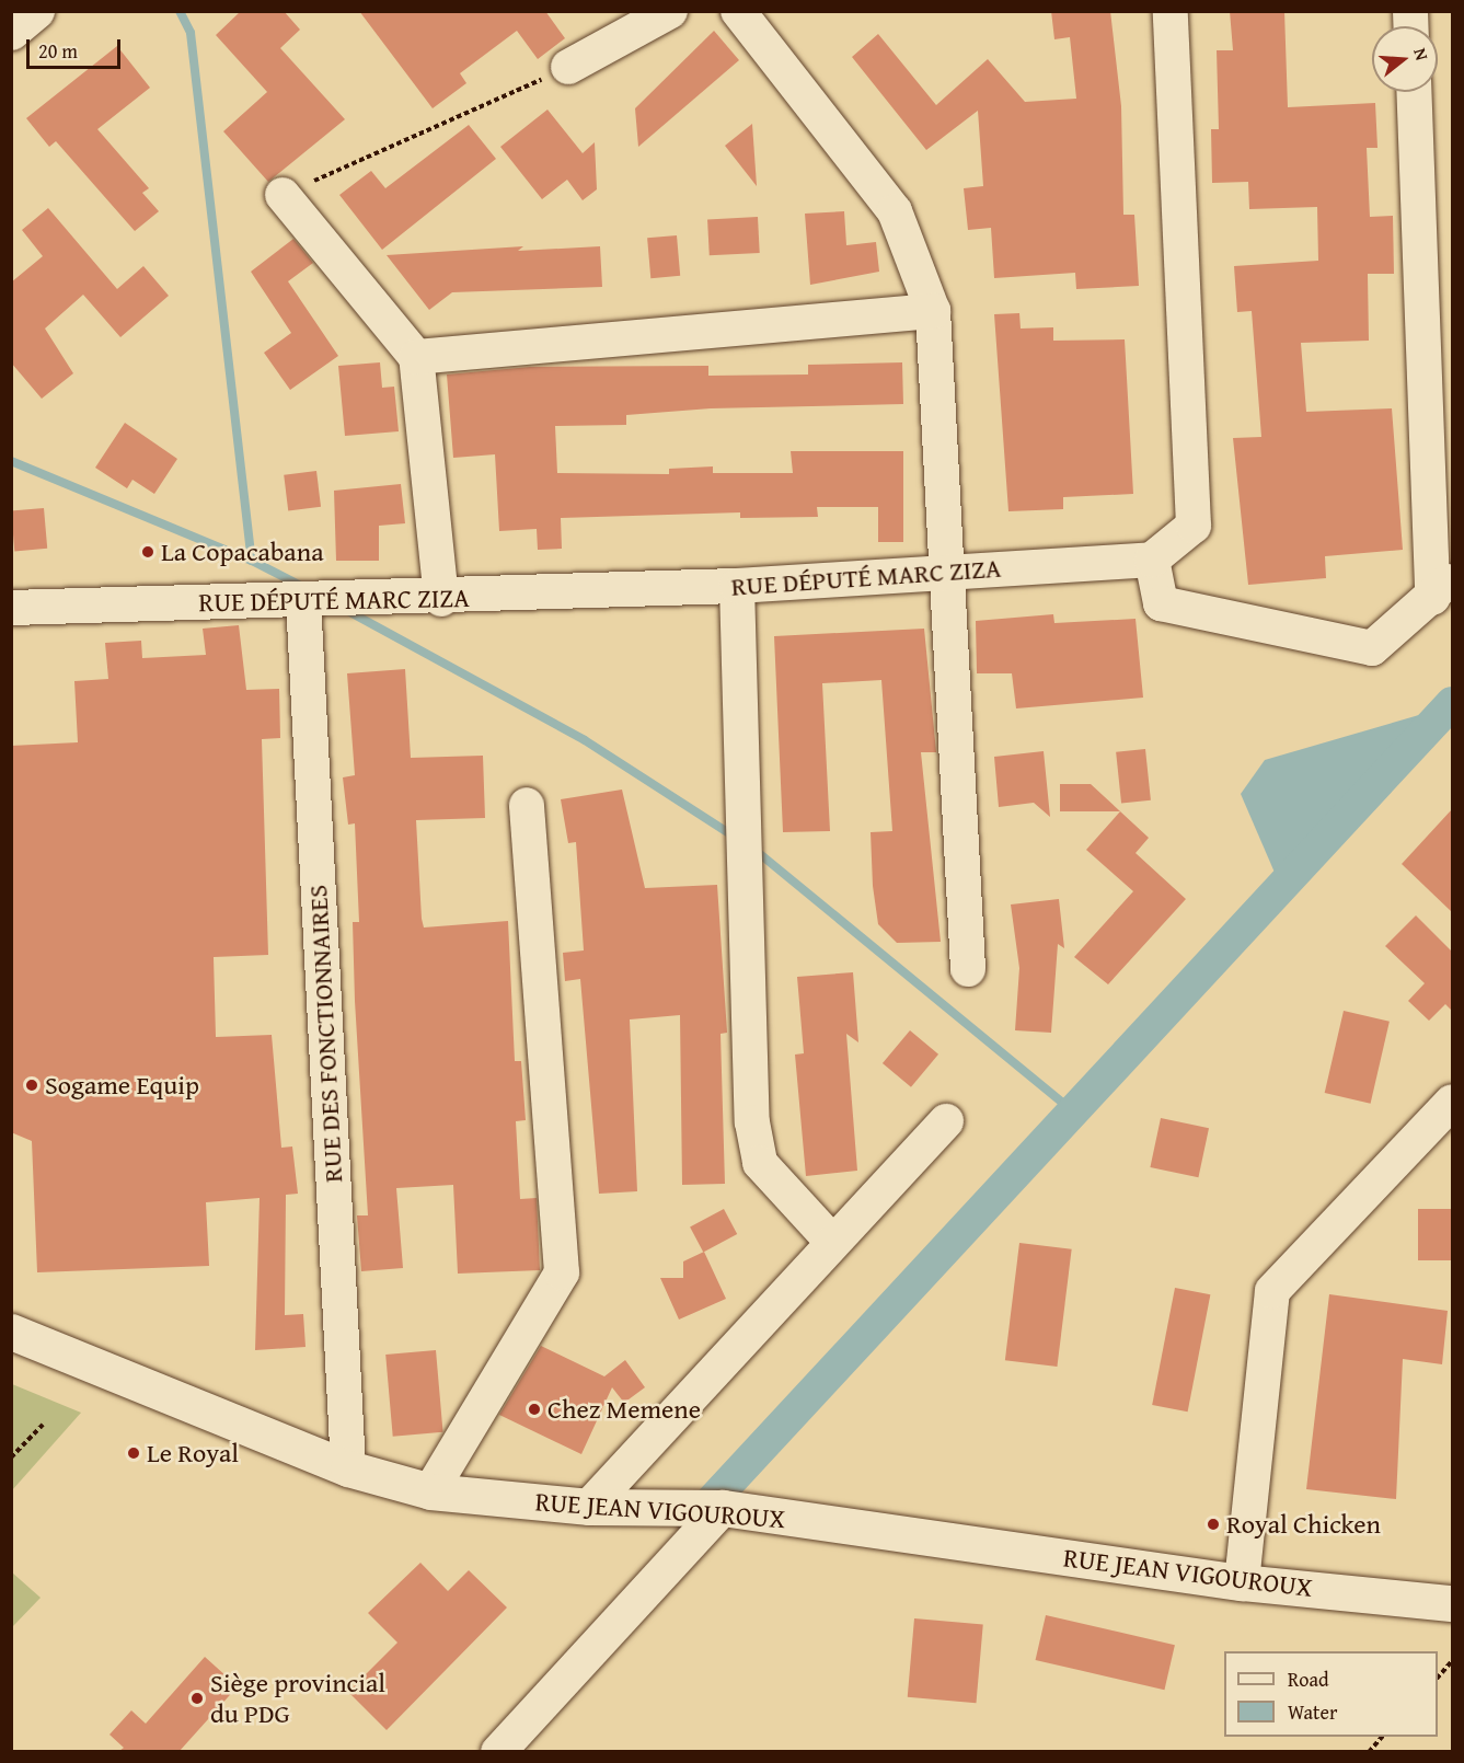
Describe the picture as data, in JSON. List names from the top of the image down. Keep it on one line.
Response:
{"streets":{"street":["RUE DÉPUTÉ MARC ZIZA","RUE DES FONCTIONNAIRES","RUE JEAN VIGOUROUX"]},"crossings":[["RUE DÉPUTÉ MARC ZIZA","RUE DES FONCTIONNAIRES"],["RUE DES FONCTIONNAIRES","RUE JEAN VIGOUROUX"]],"places":["La Copacabana","Sogame Equip","Chez Memene","Le Royal","Royal Chicken","Siège provincial du PDG"],"legend":["Road","Water"],"scale_bar":"20 m","north":"right"}
